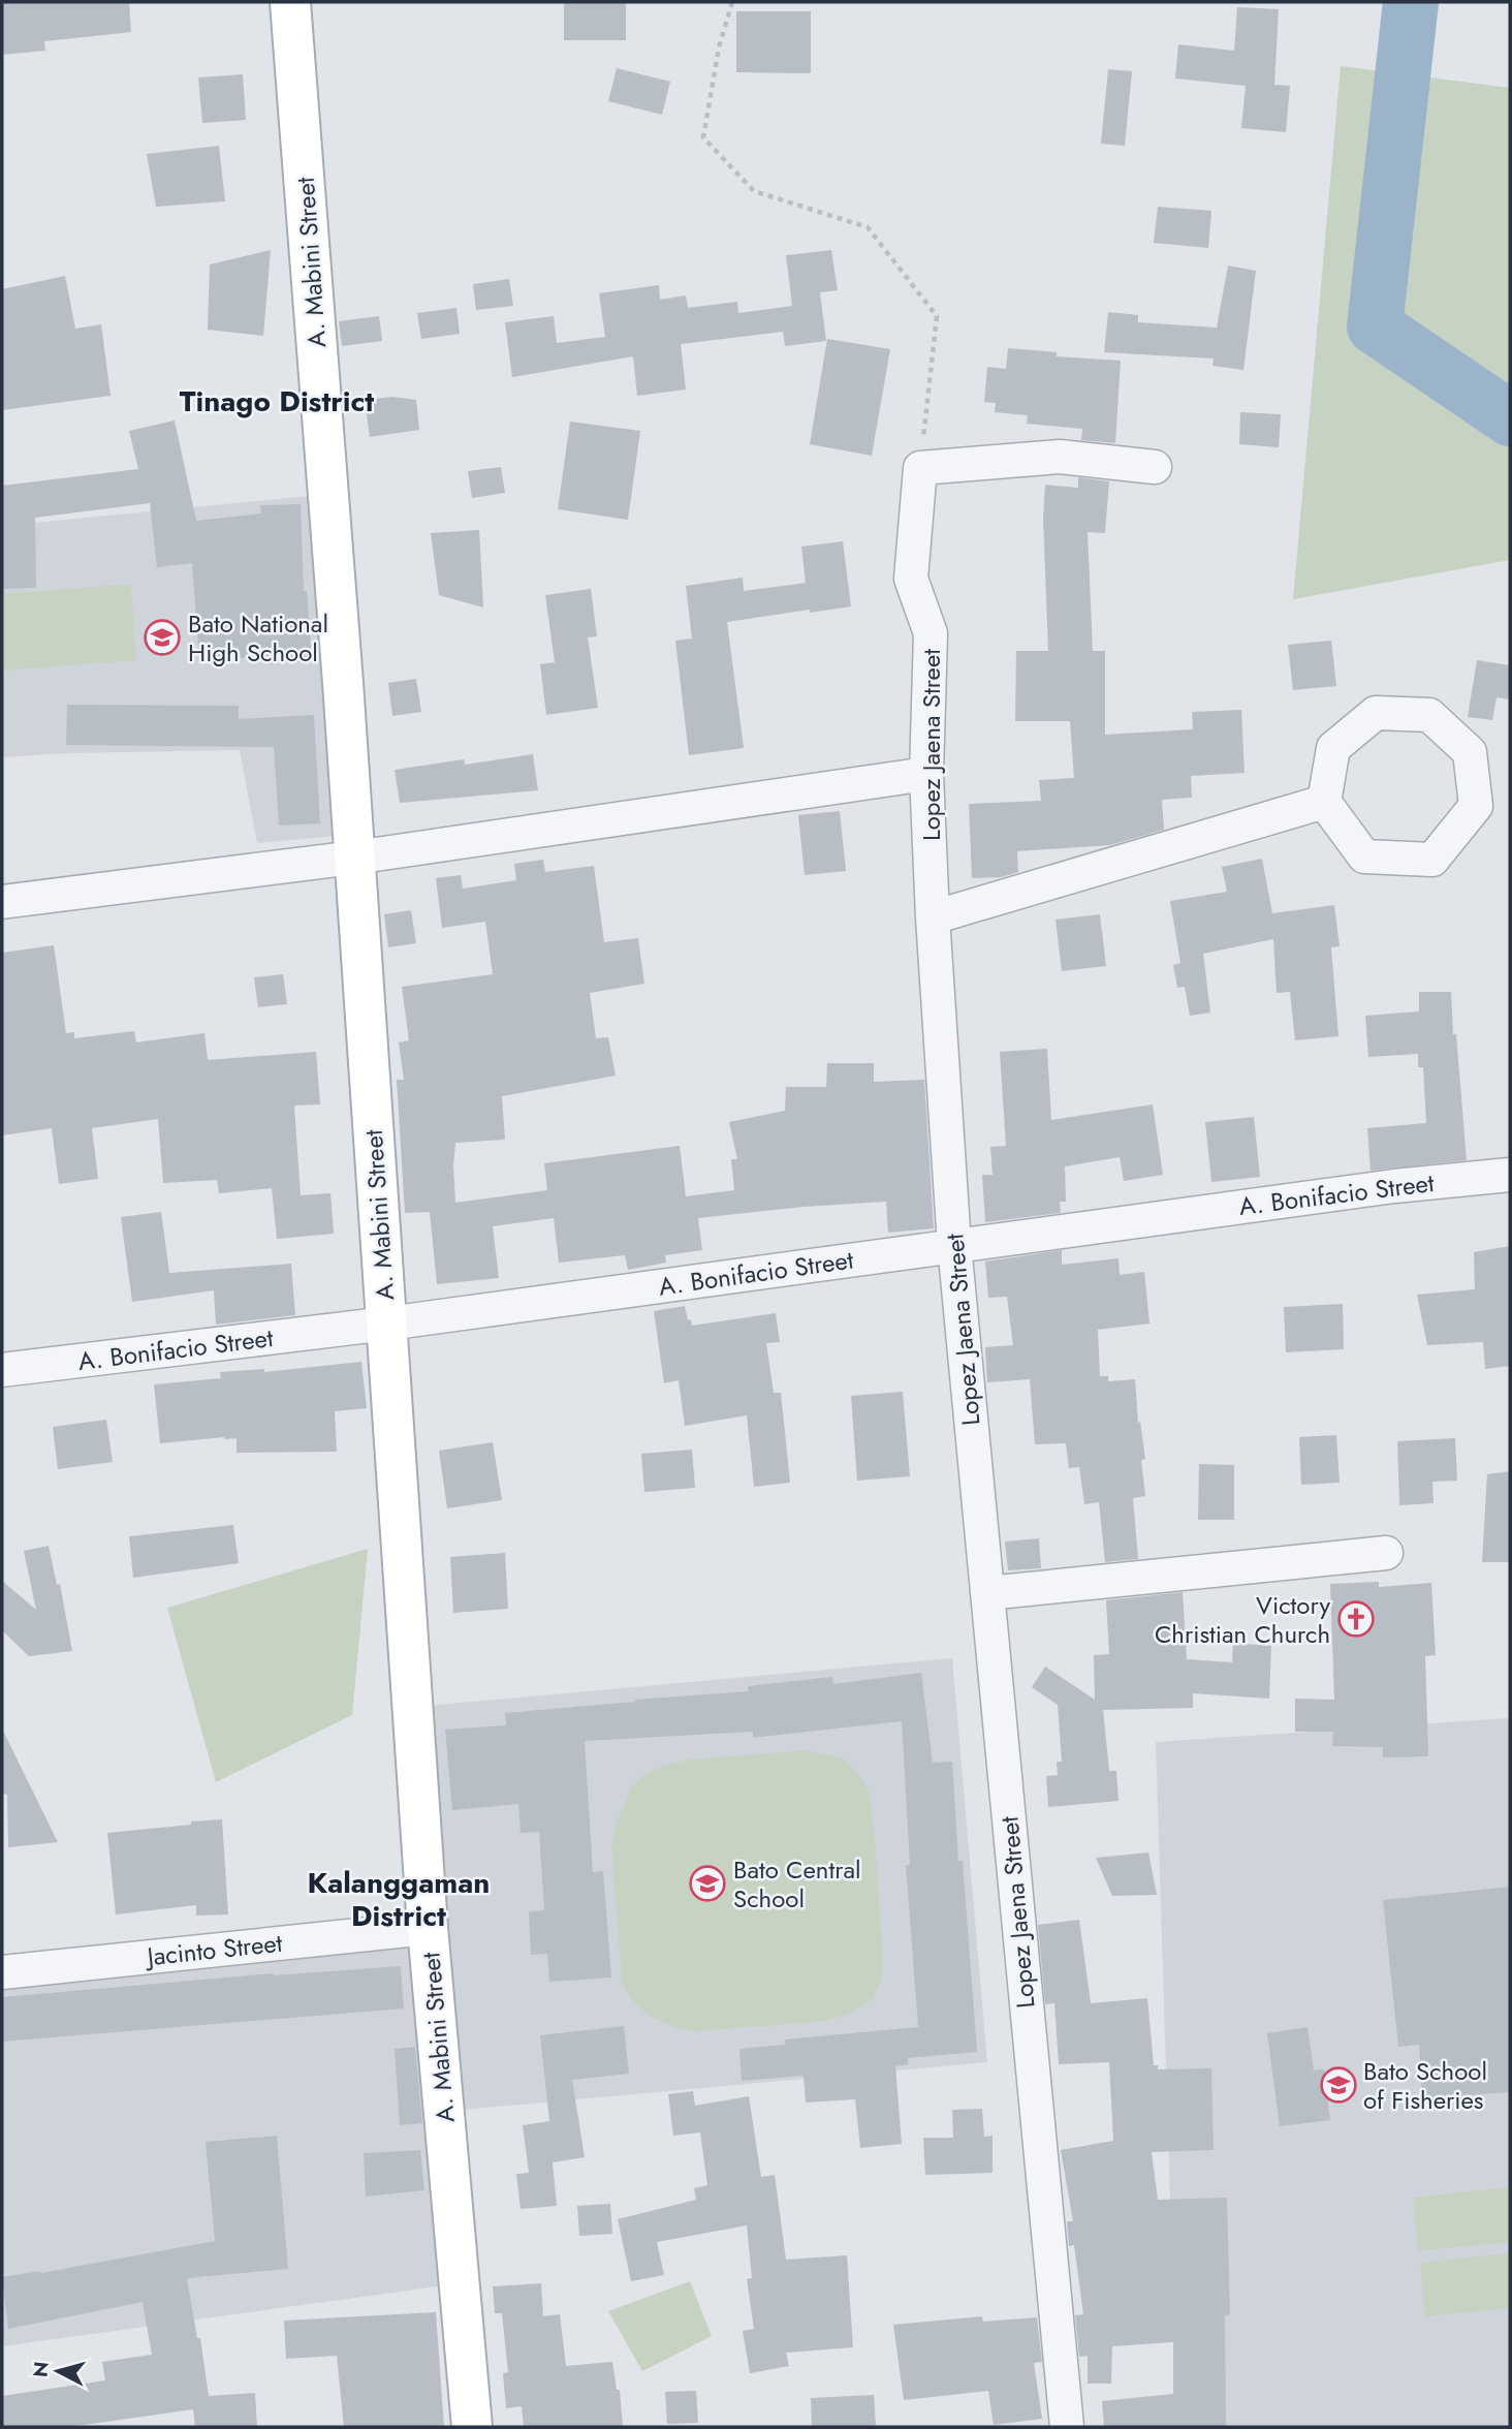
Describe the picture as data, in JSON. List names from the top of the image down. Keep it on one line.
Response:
{"streets":{"street":["A. Mabini Street","Lopez Jaena Street","A. Bonifacio Street","Jacinto Street"]},"crossings":[["A. Mabini Street","A. Bonifacio Street"],["A. Mabini Street","Jacinto Street"],["Lopez Jaena Street","A. Bonifacio Street"]],"districts":["Tinago District","Kalanggaman District"],"places":{"school or university":["Bato National High School","Bato Central School","Bato School of Fisheries"],"church":["Victory Christian Church"]},"north":"left"}
